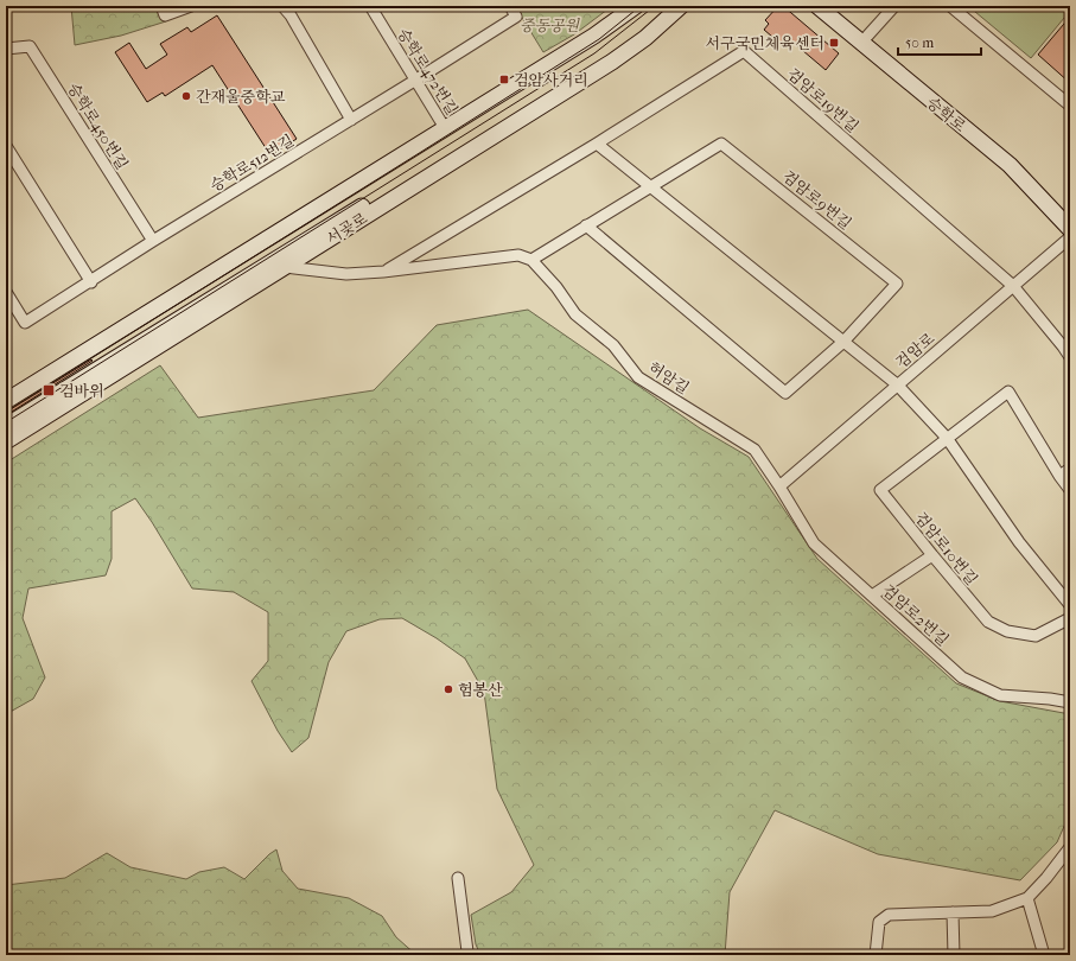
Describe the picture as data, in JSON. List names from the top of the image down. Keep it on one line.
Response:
{"streets":{"main road":["승학로","서곶로"],"street":["승학로472번길","검암로19번길","승학로450번길","승학로512번길","검암로9번길","검암로","허암길","검암로10번길","검암로2번길"]},"crossings":[["승학로472번길","승학로512번길"],["검암로19번길","검암로"],["승학로450번길","승학로512번길"],["검암로","허암길"],["검암로","검암로2번길"],["허암길","검암로2번길"]],"parks":["중동공원"],"places":{"transit":["서구국민체육센터","검암사거리","검바위"],"other":["간재울중학교","험봉산"]},"scale_bar":"50 m"}
